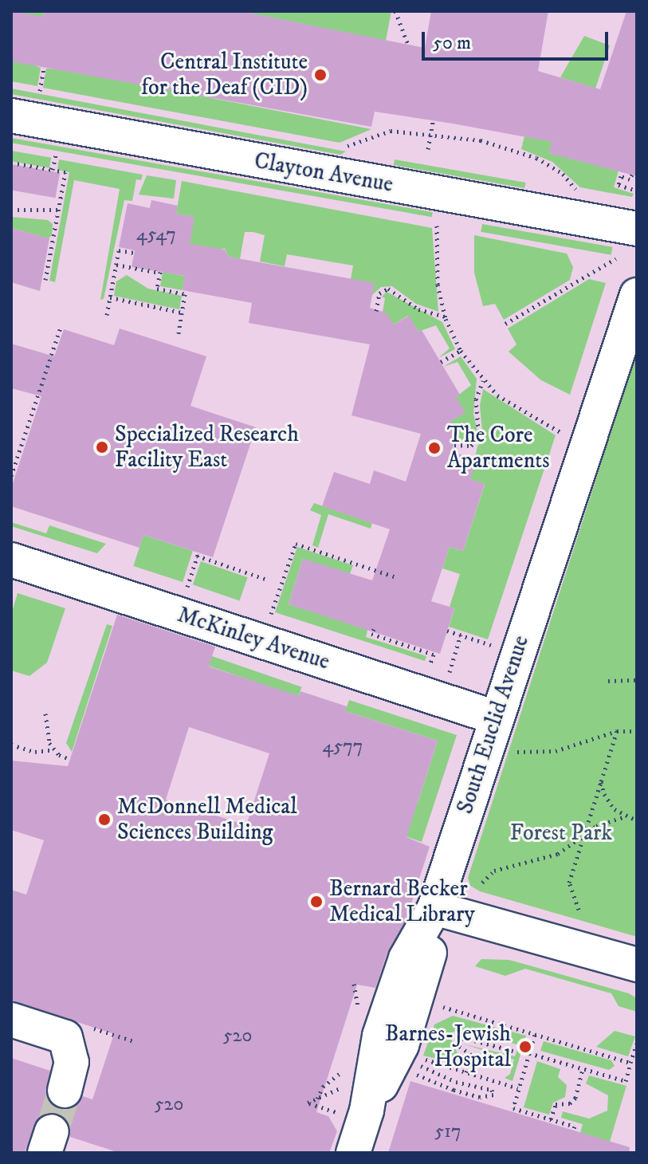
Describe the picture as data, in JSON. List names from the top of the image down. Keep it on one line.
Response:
{"streets":{"street":["Clayton Avenue","McKinley Avenue","South Euclid Avenue"]},"crossings":[["McKinley Avenue","South Euclid Avenue"]],"parks":["Forest Park"],"places":["Central Institute for the Deaf (CID)","Specialized Research Facility East","The Core Apartments","McDonnell Medical Sciences Building","Bernard Becker Medical Library","Barnes-Jewish Hospital"],"house_numbers":["4547","4577","520","520","517"],"scale_bar":"50 m"}
